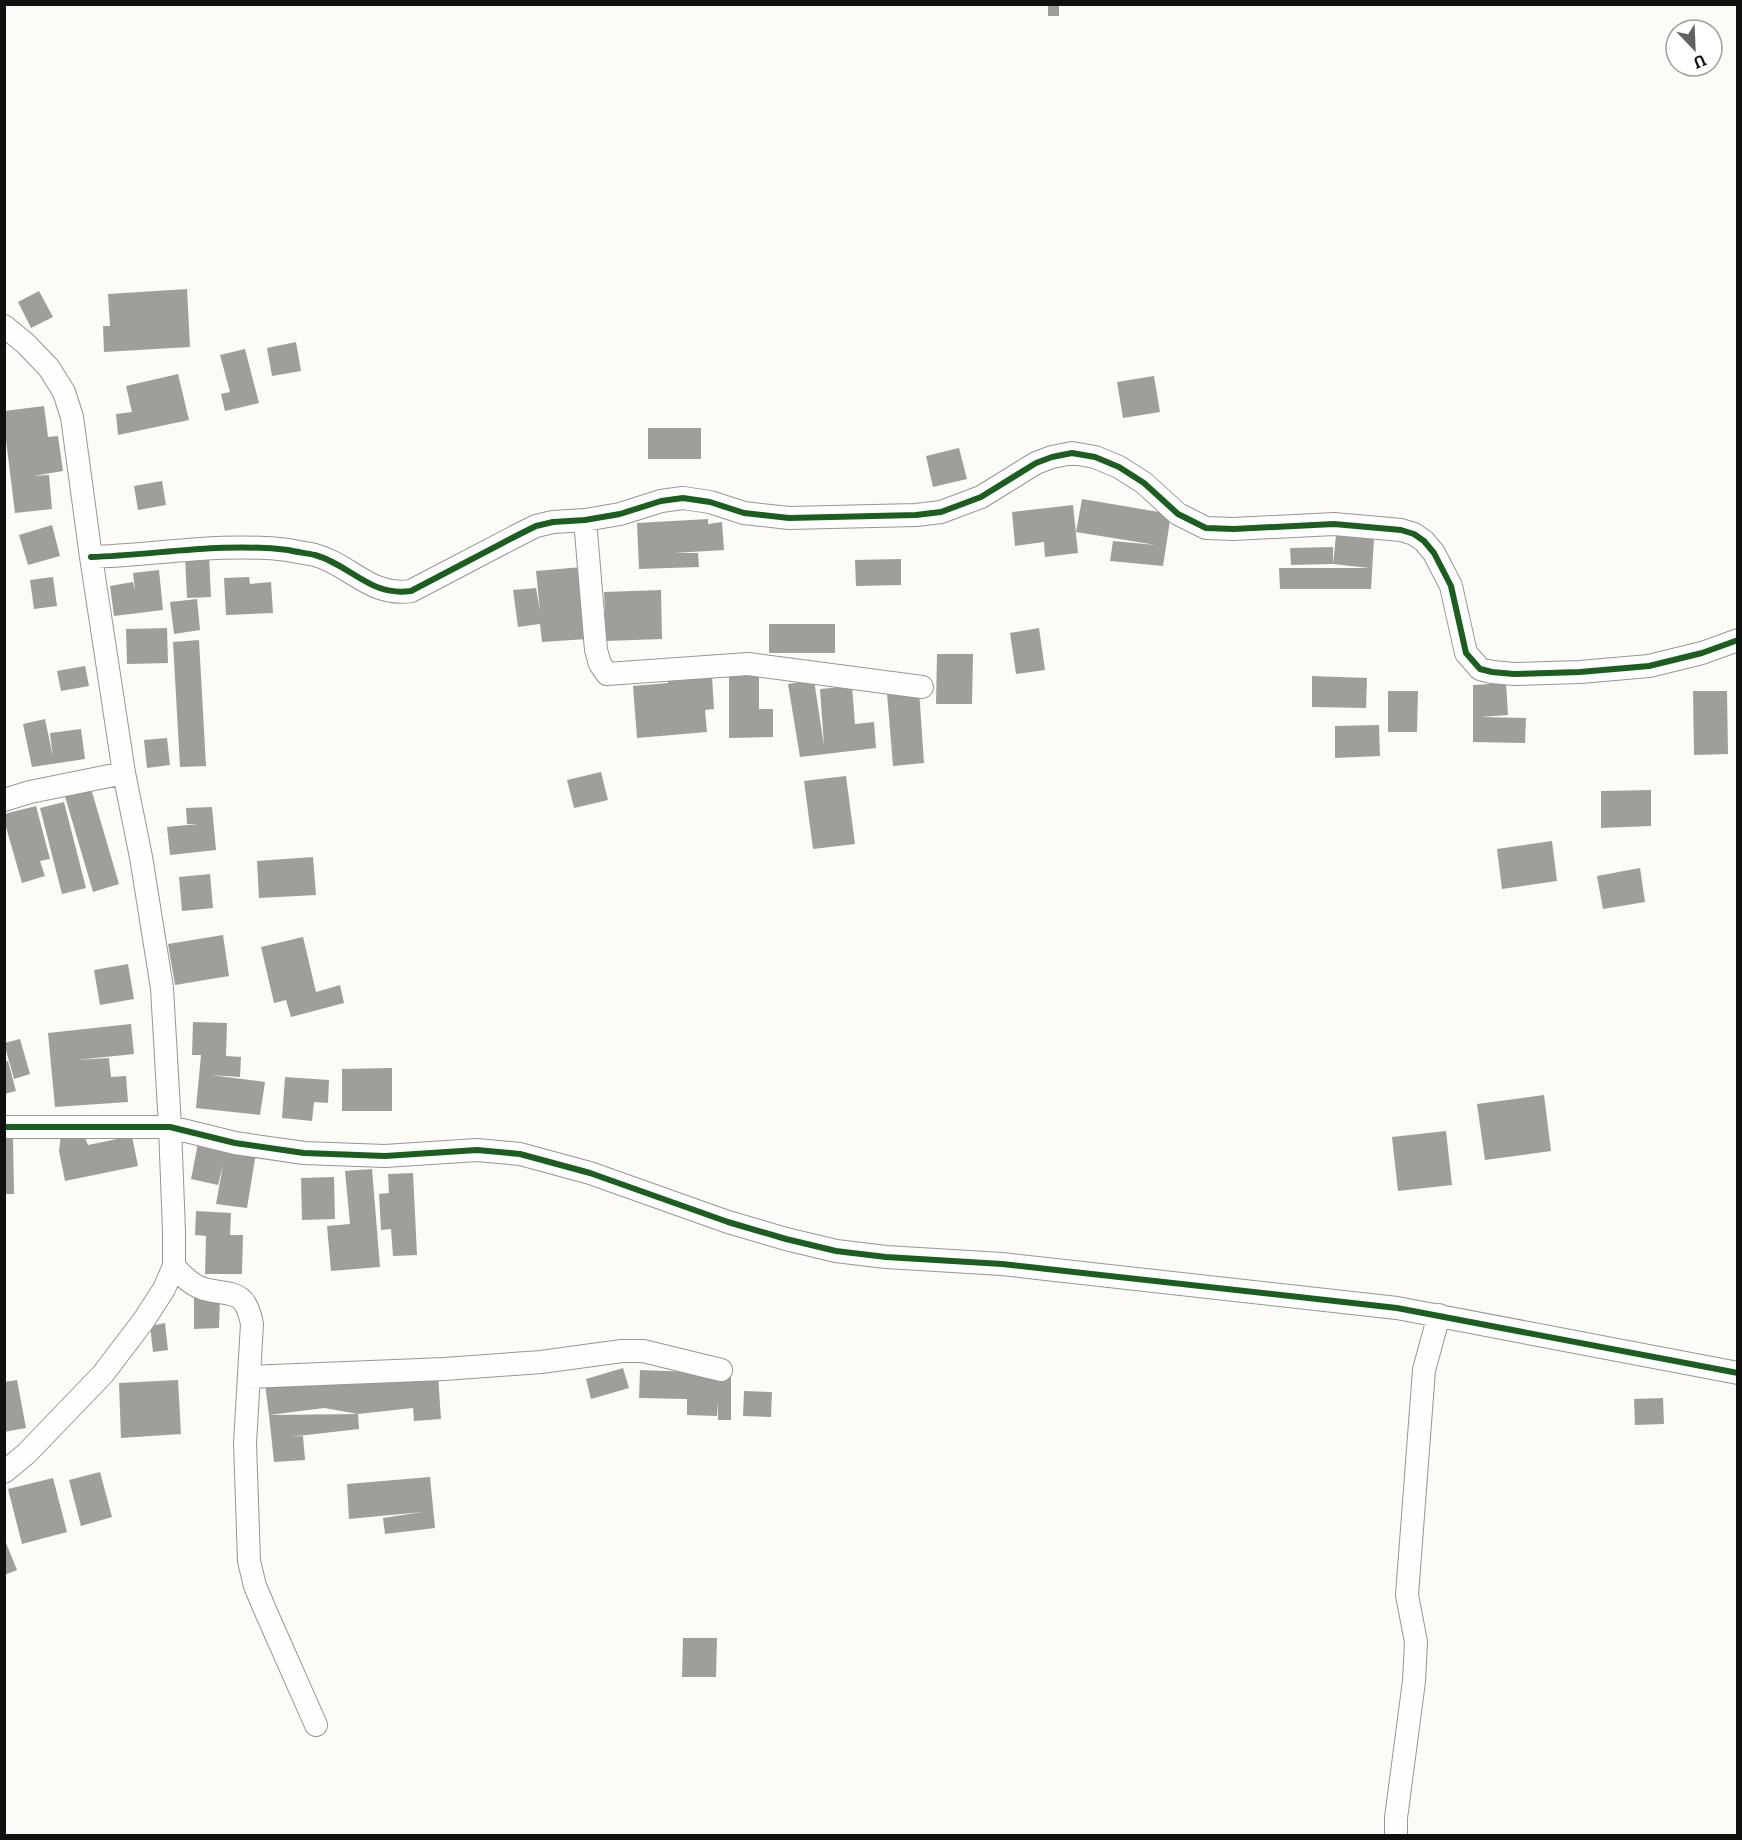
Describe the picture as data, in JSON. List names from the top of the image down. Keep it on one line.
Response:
{"north":"bottom right"}
